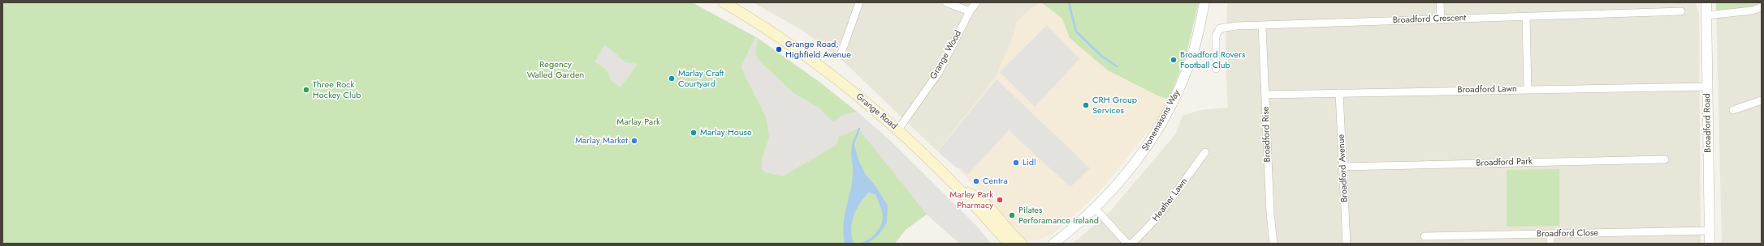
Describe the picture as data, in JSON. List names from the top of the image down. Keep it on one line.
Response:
{"streets":{"main road":["Grange Road"],"street":["Broadford Crescent","Grange Wood","Broadford Lawn","Stonemasons Way","Broadford Road","Broadford Rise","Broadford Park","Broadford Avenue","Heather Lawn","Broadford Close"]},"crossings":[["Broadford Crescent","Broadford Rise"],["Grange Wood","Grange Road"],["Broadford Lawn","Broadford Road"],["Broadford Lawn","Broadford Rise"],["Broadford Lawn","Broadford Avenue"],["Broadford Road","Broadford Close"],["Broadford Park","Broadford Avenue"]],"parks":["Regency Walled Garden","Marlay Park"],"places":["Grange Road, Highfield Avenue","Broadford Rovers Football Club","Marlay Craft Courtyard","Three Rock Hockey Club","CRH Group Services","Marlay House","Marlay Market","Lidl","Centra","Marley Park Pharmacy","Pilates Perforamance Ireland"]}
